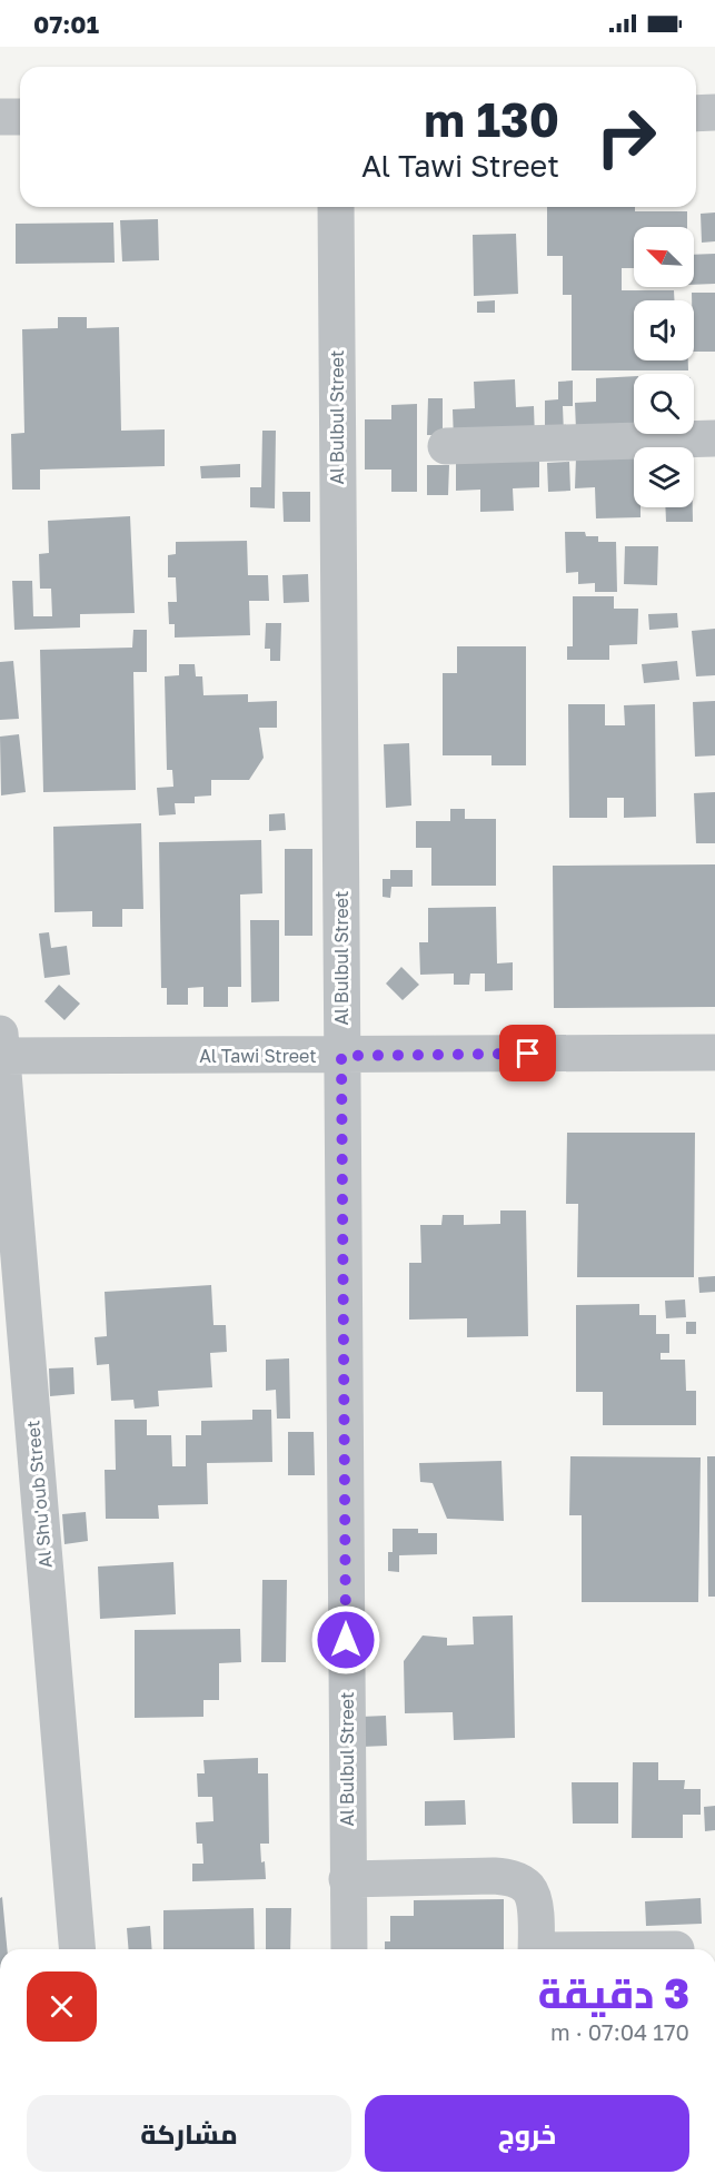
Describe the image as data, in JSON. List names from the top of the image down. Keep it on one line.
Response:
{"streets":{"street":["Al Bulbul Street","Al Tawi Street","Al Shu'oub Street"]},"crossings":[["Al Bulbul Street","Al Tawi Street"],["Al Tawi Street","Al Shu'oub Street"]],"north":"top left","page":{"status":"07:01","turn":["130 m","Al Tawi Street"],"heading":["3 دقيقة","170 m · 07:04"],"buttons":["خروج","مشاركة"]}}
